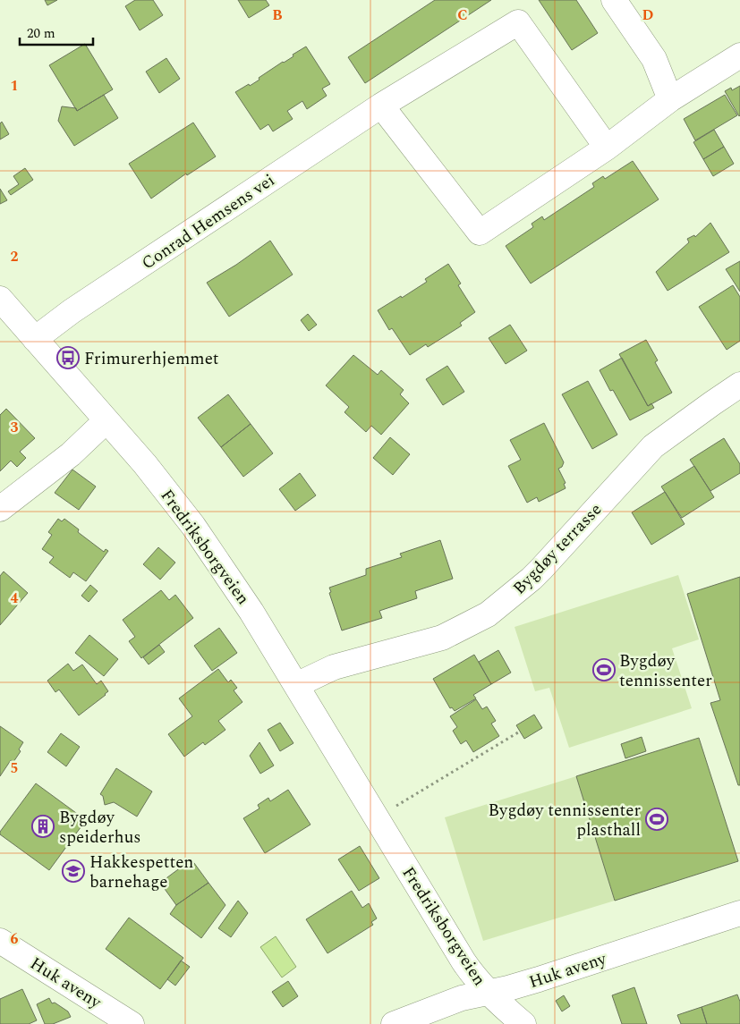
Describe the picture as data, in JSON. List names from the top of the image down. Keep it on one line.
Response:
{"streets":{"street":["Conrad Hemsens vei","Fredriksborgveien","Bygdøy terrasse","Huk aveny"]},"crossings":[["Conrad Hemsens vei","Fredriksborgveien"],["Fredriksborgveien","Bygdøy terrasse"],["Fredriksborgveien","Huk aveny"]],"places":{"bus stop":["Frimurerhjemmet"],"sports":["Bygdøy tennissenter","Bygdøy tennissenter plasthall"],"building":["Bygdøy speiderhus"],"school or university":["Hakkespetten barnehage"]},"scale_bar":"20 m","grid":{"columns":["B","C","D"],"rows":["1","2","3","4","5","6"]}}
